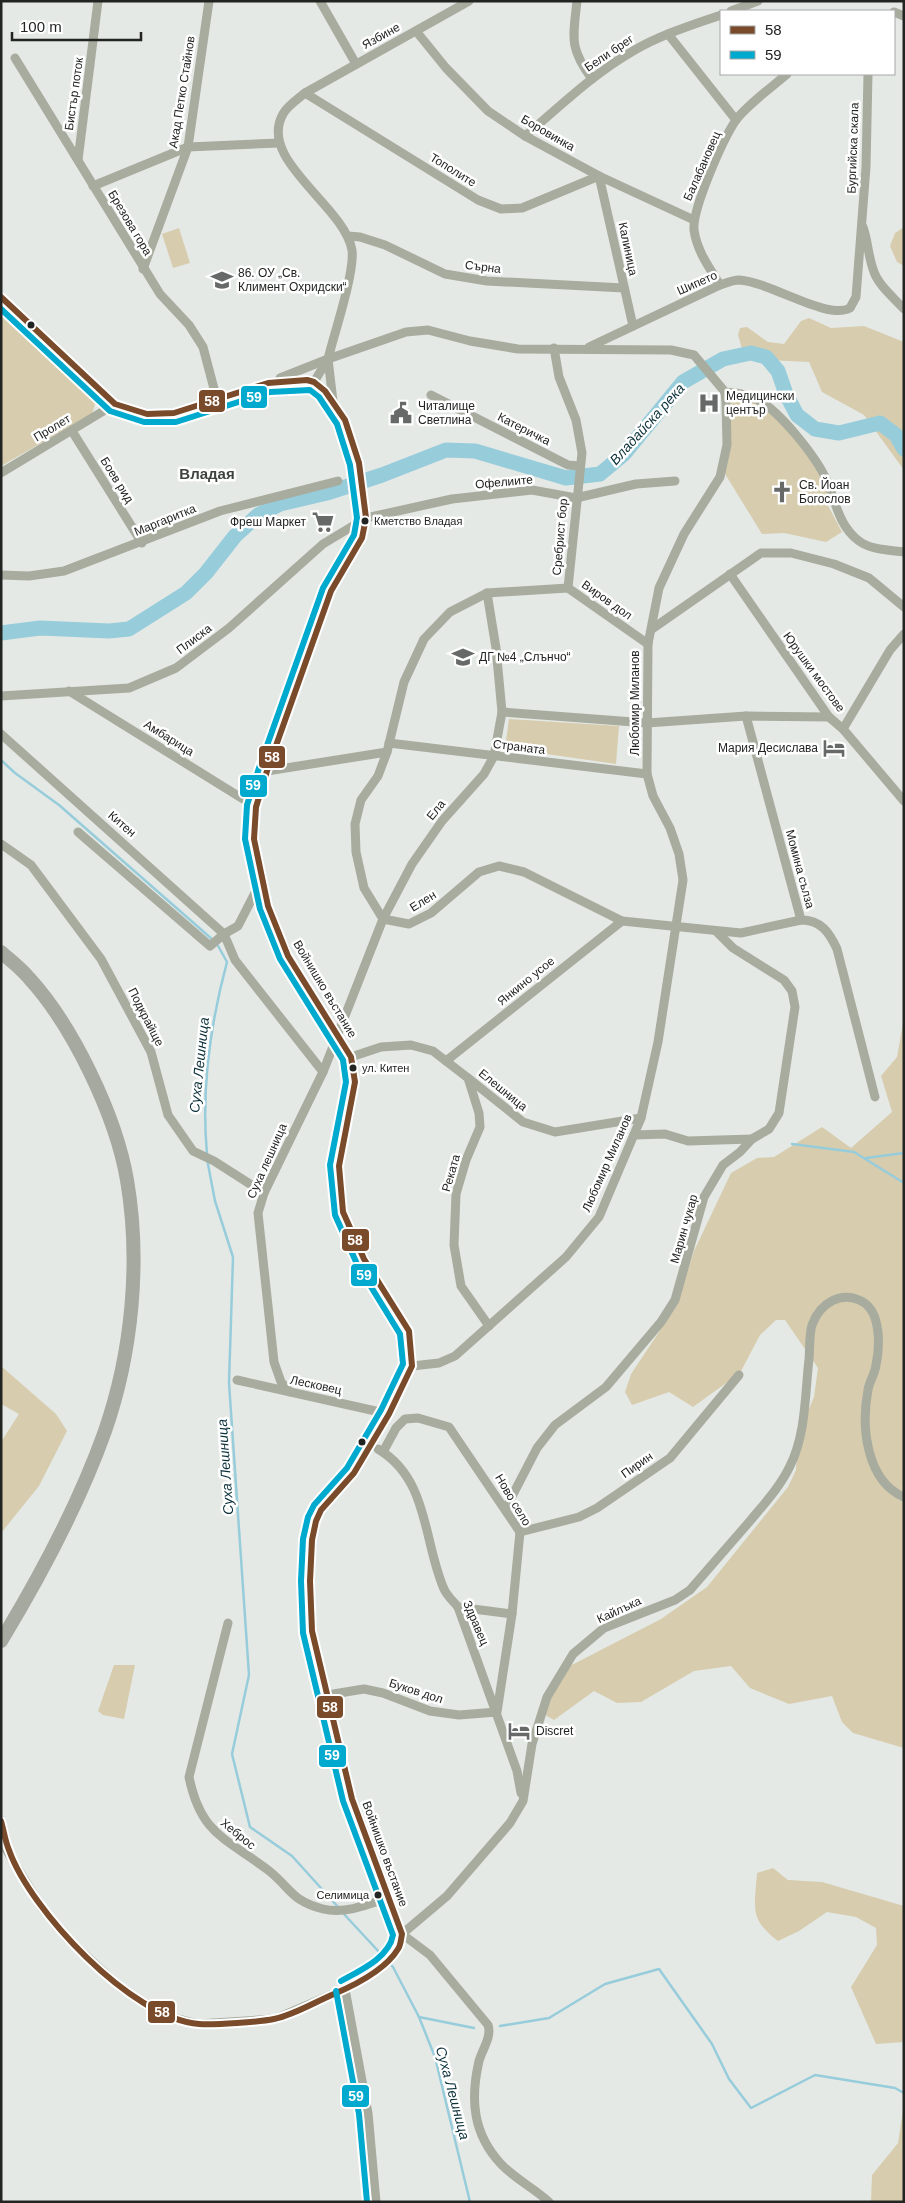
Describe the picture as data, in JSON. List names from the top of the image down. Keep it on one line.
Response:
{"streets":{"street":["Язбине","Бели брег","Акад Петко Стайнов","Бистър поток","Боровинка","Бургийска скала","Балабановец","Тополите","Брезова гора","Калиница","Сърна","Шипето","Пролет","Катеричка","Боев рид","Офелиите","Маргаритка","Сребрист бор","Виров дол","Плиска","Юрушки мостове","Любомир Миланов","Амбарица","Страната","Ела","Китен","Момина сълза","Елен","Янкино усое","Войнишко въстание","Подкрайще","Елешница","Суха лешница","Реката","Марин чукар","Лесковец","Пирин","Ново село","Кайлъка","Здравец","Буков дол","Хеброс"]},"crossings":[["Язбине","Боровинка"],["Язбине","Тополите"],["Бели брег","Боровинка"],["Акад Петко Стайнов","Брезова гора"],["Бистър поток","Брезова гора"],["Боровинка","Балабановец"],["Боровинка","Тополите"],["Боровинка","Калиница"],["Бургийска скала","Шипето"],["Балабановец","Шипето"],["Тополите","Калиница"],["Калиница","Сърна"],["Калиница","Шипето"],["Пролет","Боев рид"],["Катеричка","Сребрист бор"],["Боев рид","Маргаритка"],["Офелиите","Сребрист бор"],["Офелиите","Плиска"],["Офелиите","Войнишко въстание"],["Сребрист бор","Виров дол"],["Виров дол","Любомир Миланов"],["Виров дол","Ела"],["Плиска","Амбарица"],["Плиска","Войнишко въстание"],["Любомир Миланов","Страната"],["Любомир Миланов","Елен"],["Любомир Миланов","Войнишко въстание"],["Любомир Миланов","Елешница"],["Любомир Миланов","Реката"],["Амбарица","Войнишко въстание"],["Страната","Ела"],["Страната","Войнишко въстание"],["Ела","Елен"],["Ела","Войнишко въстание"],["Ела","Суха лешница"],["Китен","Суха лешница"],["Момина сълза","Елен"],["Елен","Янкино усое"],["Елен","Марин чукар"],["Войнишко въстание","Суха лешница"],["Войнишко въстание","Лесковец"],["Войнишко въстание","Кайлъка"],["Войнишко въстание","Здравец"],["Войнишко въстание","Буков дол"],["Войнишко въстание","Хеброс"],["Подкрайще","Суха лешница"],["Елешница","Реката"],["Суха лешница","Лесковец"],["Марин чукар","Ново село"],["Пирин","Ново село"],["Ново село","Здравец"],["Ново село","Буков дол"],["Кайлъка","Здравец"],["Здравец","Буков дол"]],"districts":["Владая"],"water":["Владайска река","Суха Лешница"],"places":{"school or university":["86. ОУ „Св. Климент Охридски“","ДГ №4 „Слънчо“"],"hospital":["Медицински център"],"public building":["Читалище Светлина"],"church":["Св. Йоан Богослов"],"other":["Кметство Владая","ул. Китен","Селимица"],"supermarket":["Фреш Маркет"],"hotel":["Мария Десислава","Discret"]},"lines":["transit line 58","transit line 59"],"legend":["58","59"],"scale_bar":"100 m"}
